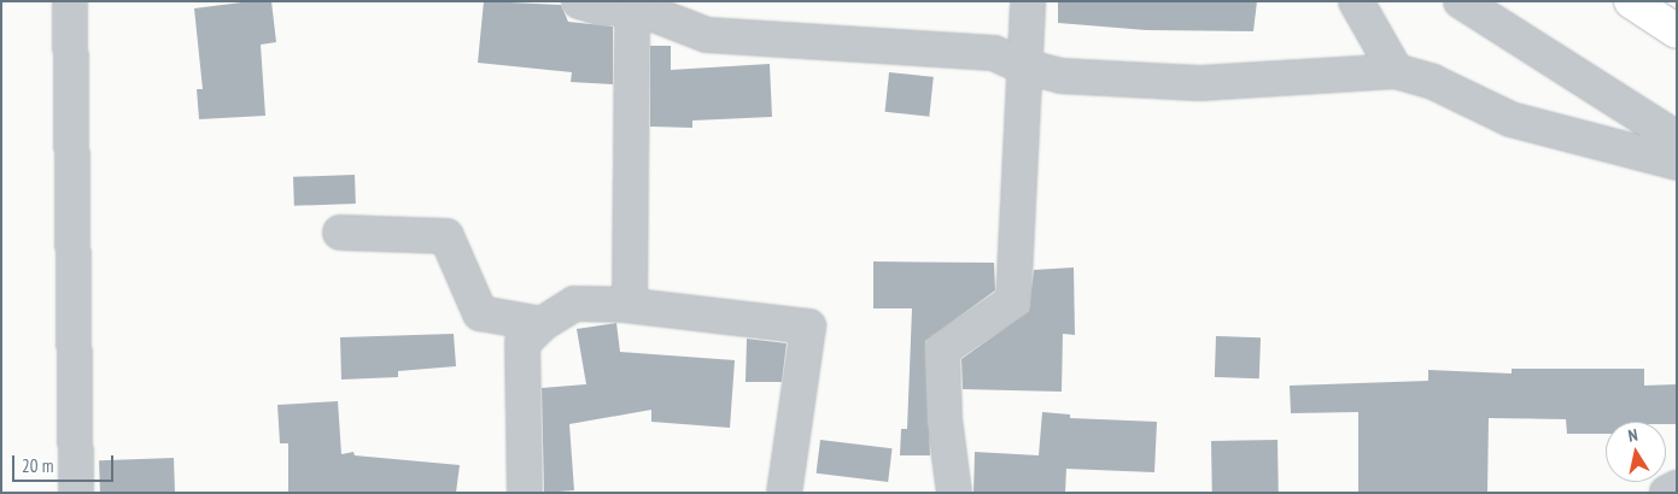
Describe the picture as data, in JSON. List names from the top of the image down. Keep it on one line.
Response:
{"scale_bar":"20 m","north":"top"}
